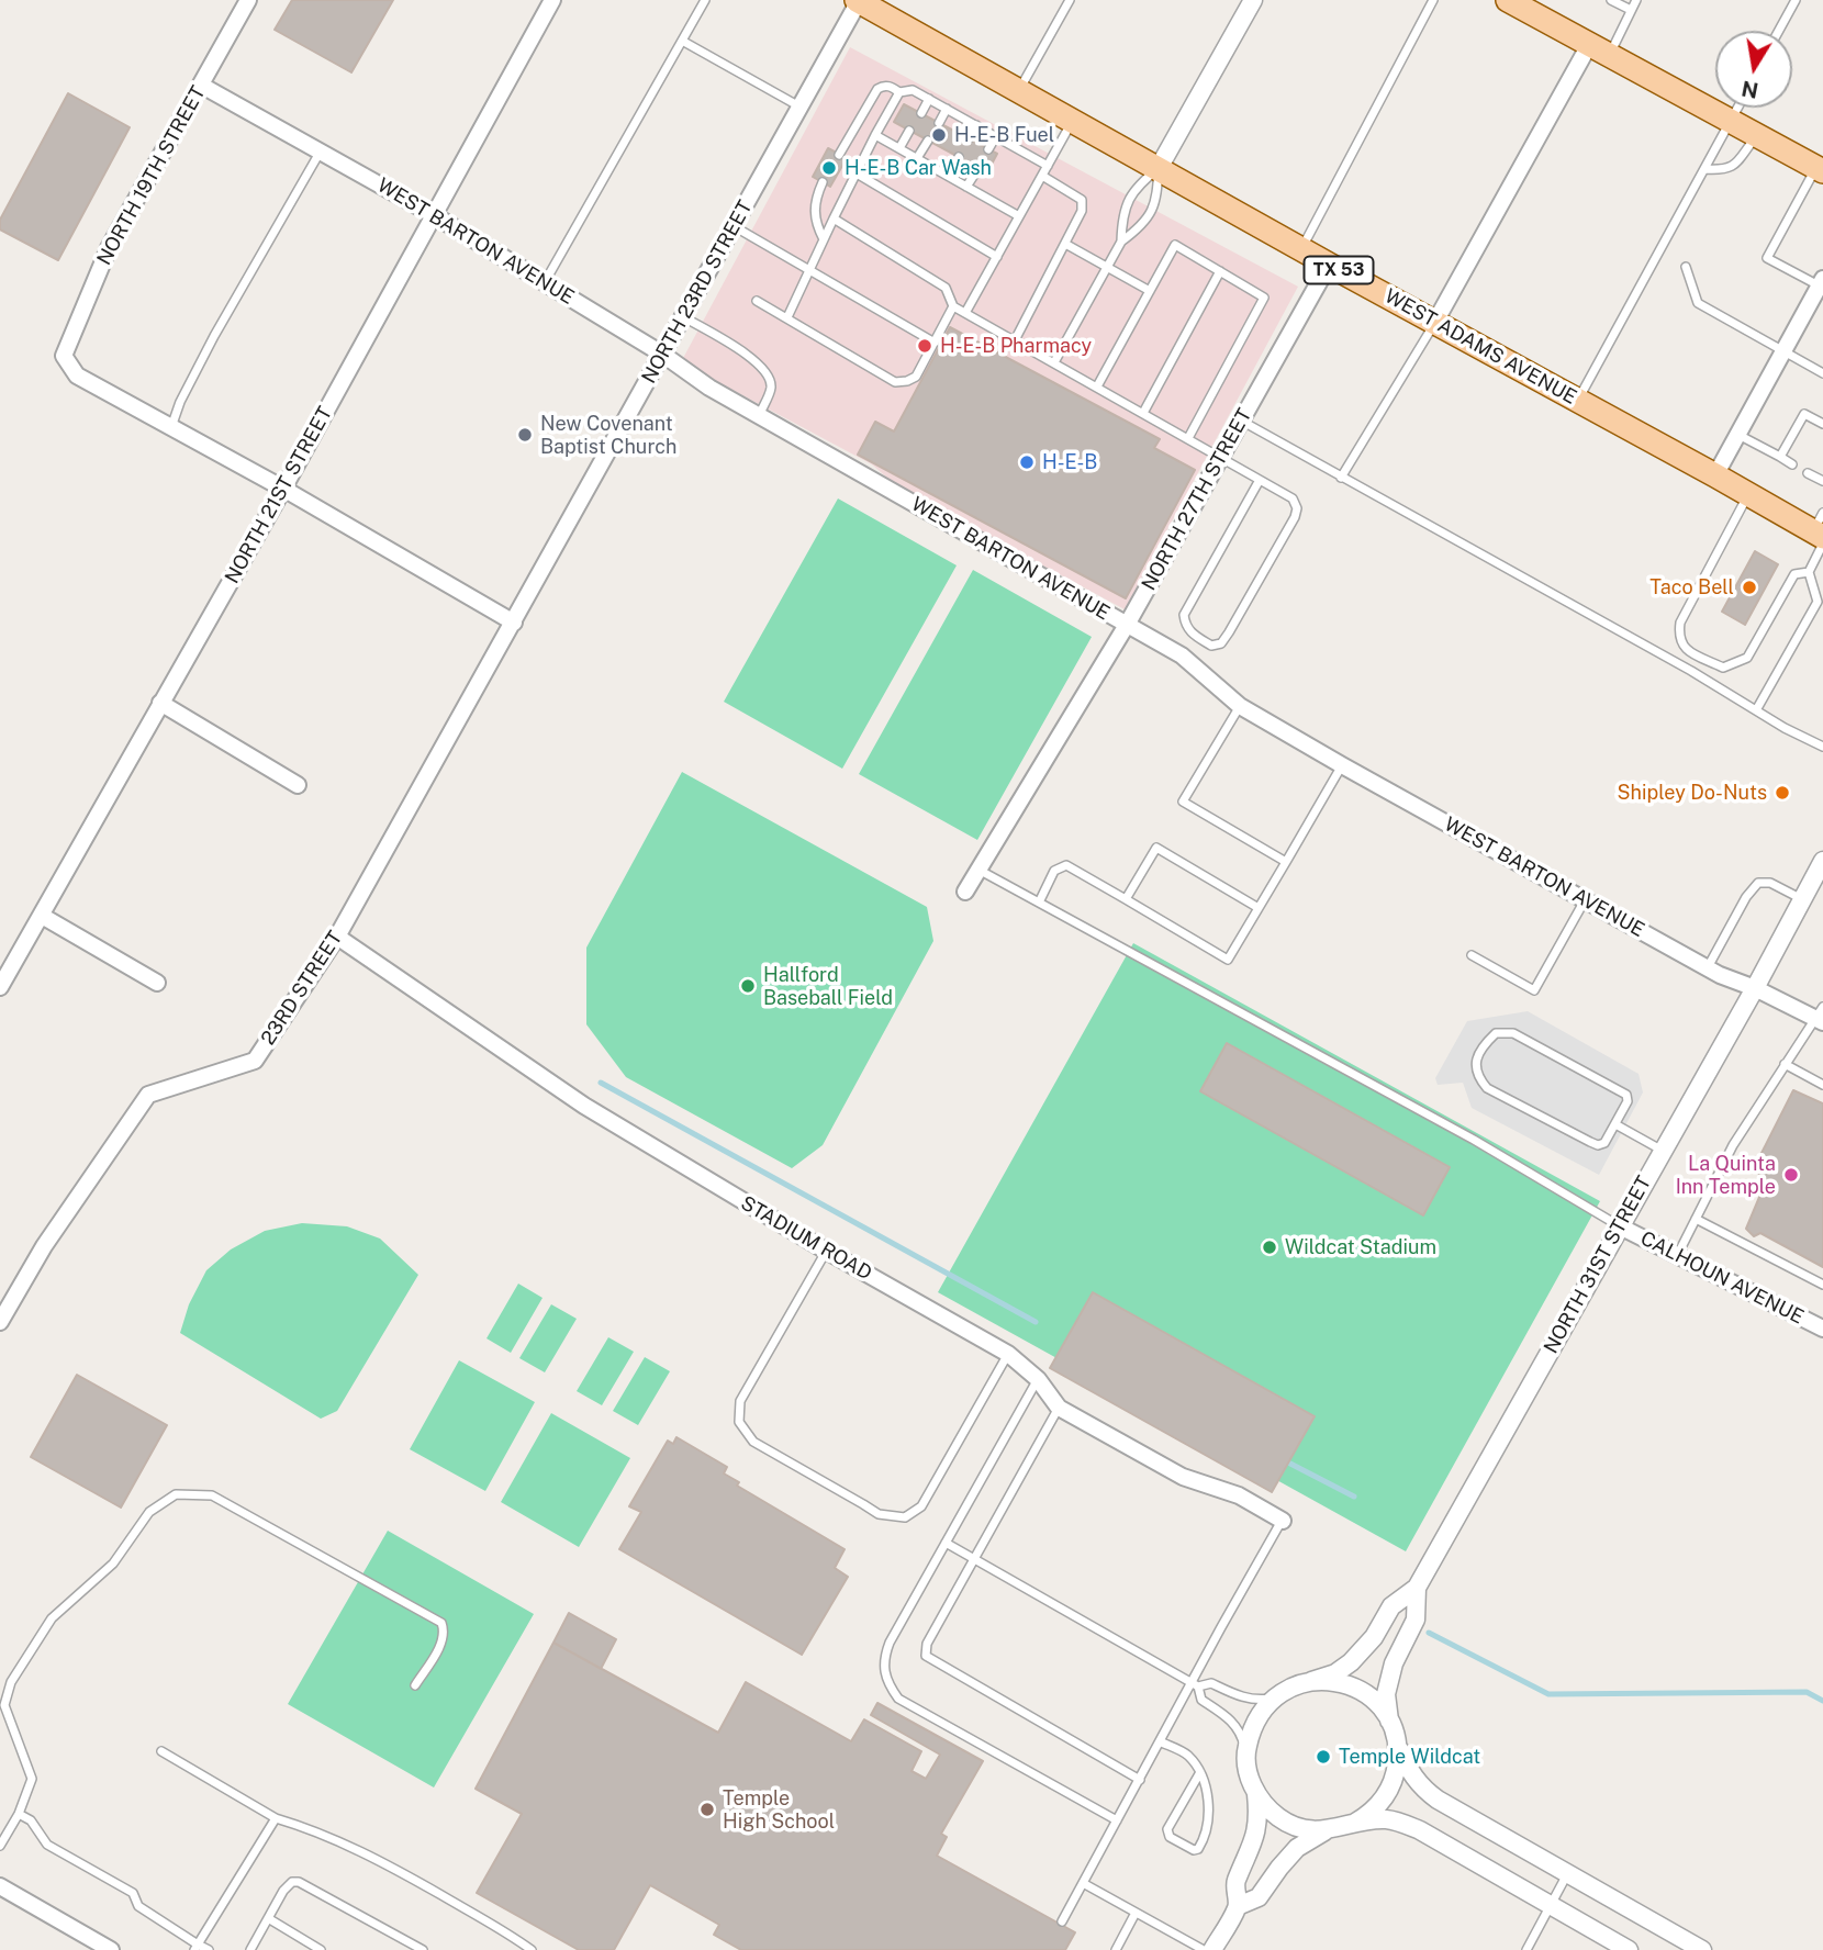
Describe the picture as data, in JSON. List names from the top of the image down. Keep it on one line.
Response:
{"streets":{"main road":["TX 53","WEST ADAMS AVENUE"],"street":["NORTH 19TH STREET","WEST BARTON AVENUE","NORTH 23RD STREET","NORTH 21ST STREET","NORTH 27TH STREET","23RD STREET","STADIUM ROAD","NORTH 31ST STREET","CALHOUN AVENUE"]},"crossings":[["NORTH 19TH STREET","WEST BARTON AVENUE"],["WEST BARTON AVENUE","NORTH 23RD STREET"],["WEST BARTON AVENUE","NORTH 21ST STREET"],["WEST BARTON AVENUE","NORTH 27TH STREET"],["WEST BARTON AVENUE","NORTH 31ST STREET"],["NORTH 23RD STREET","WEST ADAMS AVENUE"],["NORTH 23RD STREET","23RD STREET"],["WEST ADAMS AVENUE","NORTH 27TH STREET"],["23RD STREET","STADIUM ROAD"],["NORTH 31ST STREET","CALHOUN AVENUE"]],"places":["H-E-B Fuel","H-E-B Car Wash","H-E-B Pharmacy","New Covenant Baptist Church","H-E-B","Taco Bell","Shipley Do-Nuts","Hallford Baseball Field","La Quinta Inn Temple","Wildcat Stadium","Temple Wildcat","Temple High School"],"north":"bottom"}
